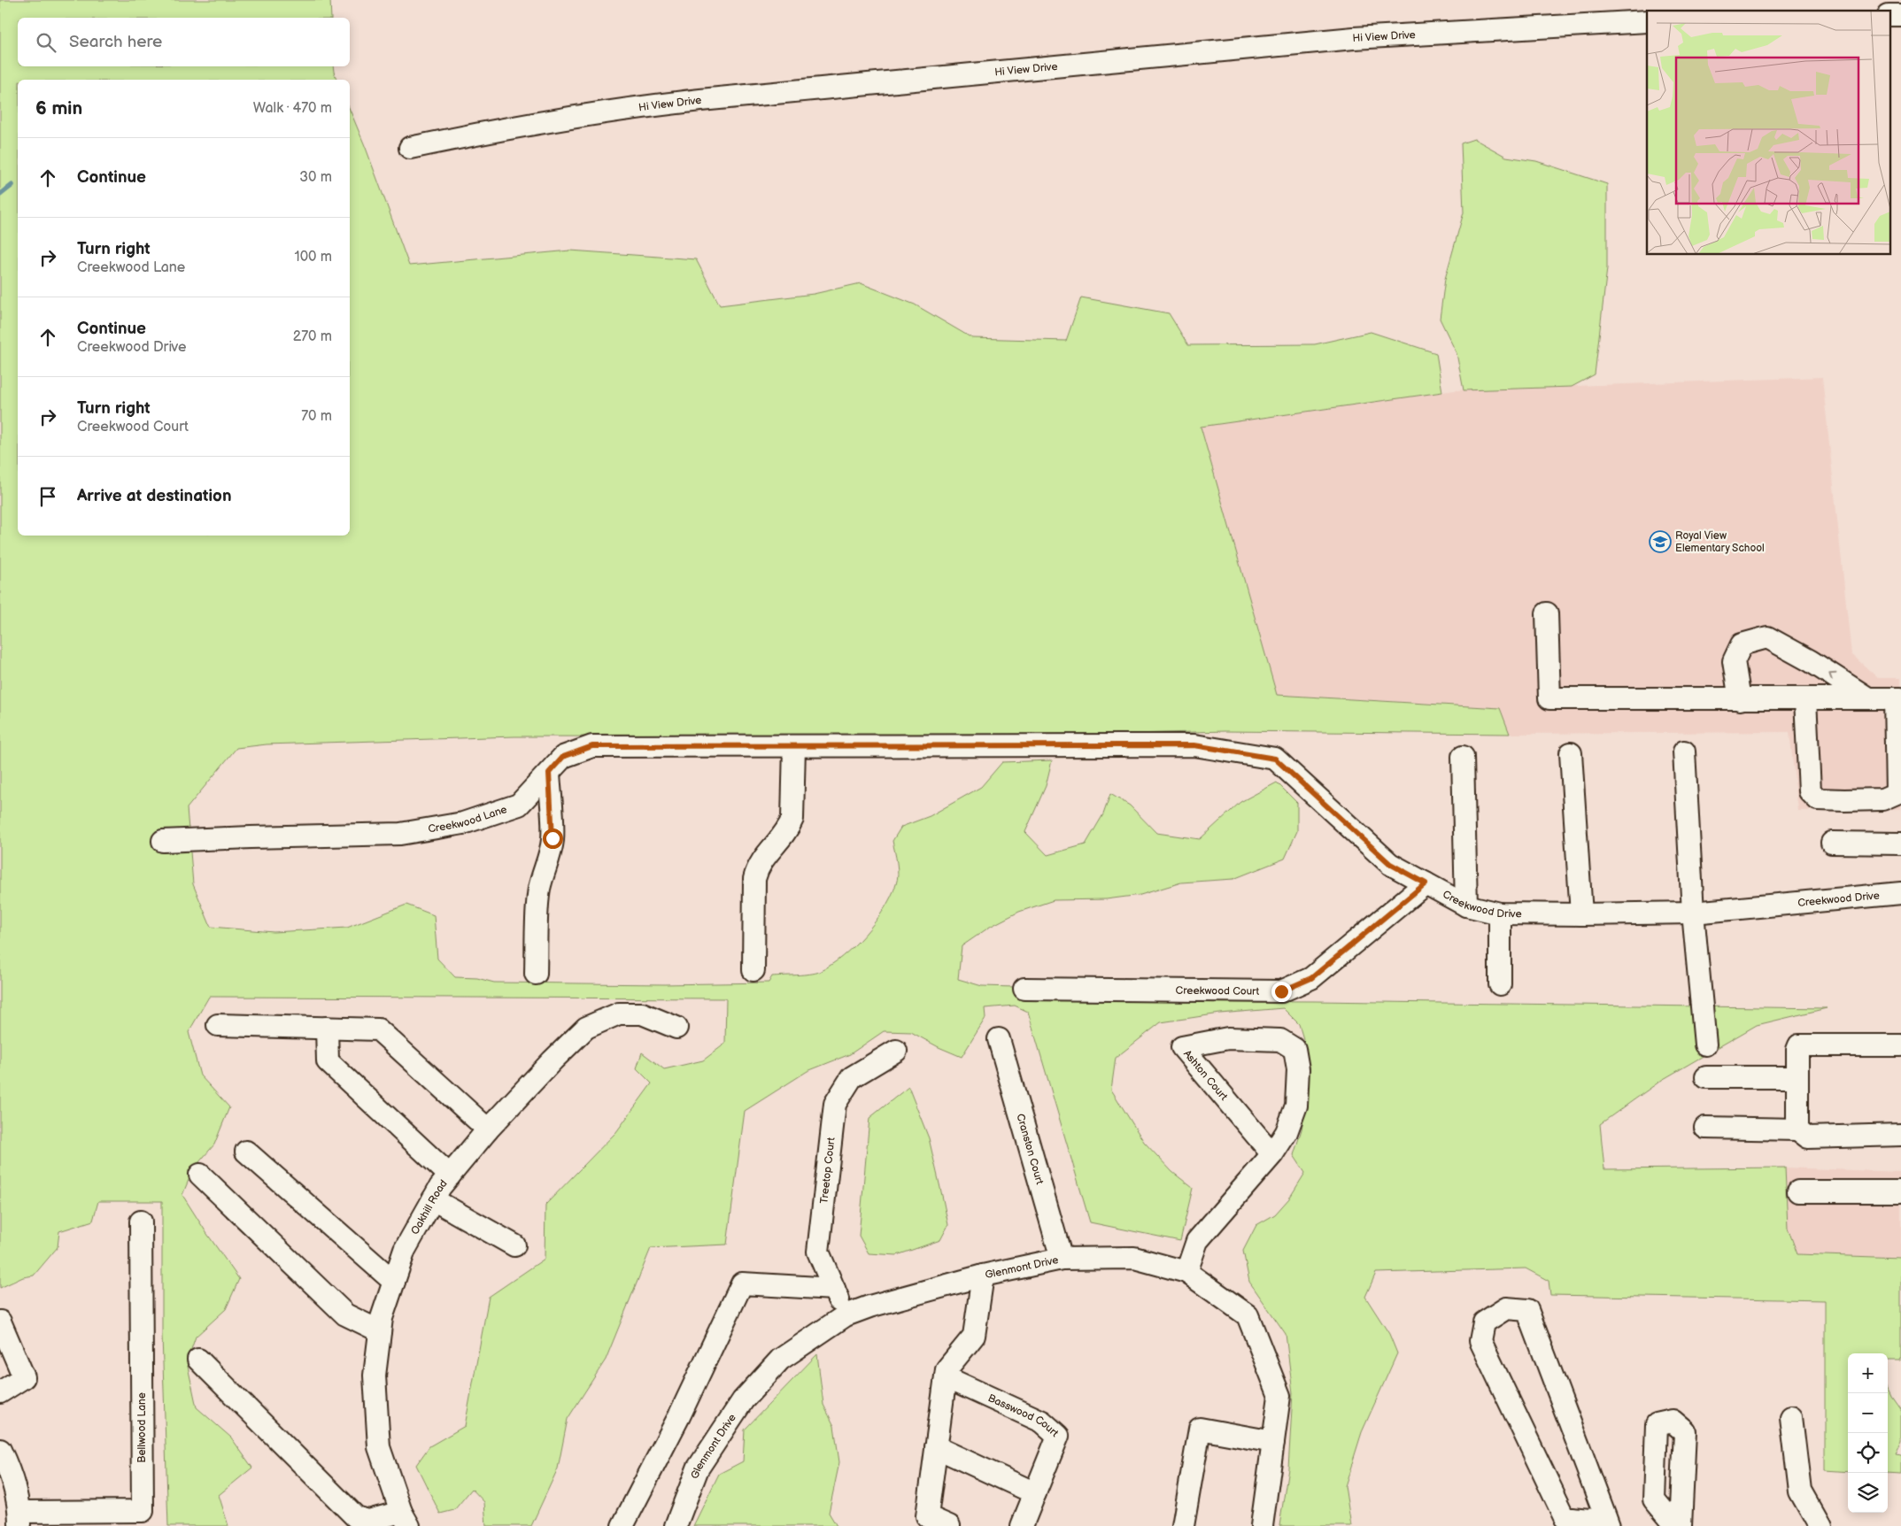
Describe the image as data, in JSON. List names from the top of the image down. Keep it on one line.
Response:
{"streets":{"street":["Hi View Drive","Creekwood Lane","Creekwood Drive","Creekwood Court","Ashton Court","Cranston Court","Treetop Court","Oakhill Road","Glenmont Drive","Basswood Court","Bellwood Lane"]},"crossings":[["Creekwood Lane","Creekwood Drive"],["Creekwood Drive","Creekwood Court"],["Ashton Court","Glenmont Drive"],["Cranston Court","Glenmont Drive"],["Treetop Court","Glenmont Drive"]],"places":{"school or university":["Royal View Elementary School"]},"page":{"search":"Search here","heading":["6 min","Walk · 470 m"],"list":[["Continue","30 m"],["Turn right","Creekwood Lane","100 m"],["Continue","Creekwood Drive","270 m"],["Turn right","Creekwood Court","70 m"],"Arrive at destination"],"map_buttons":["+","−"]}}
